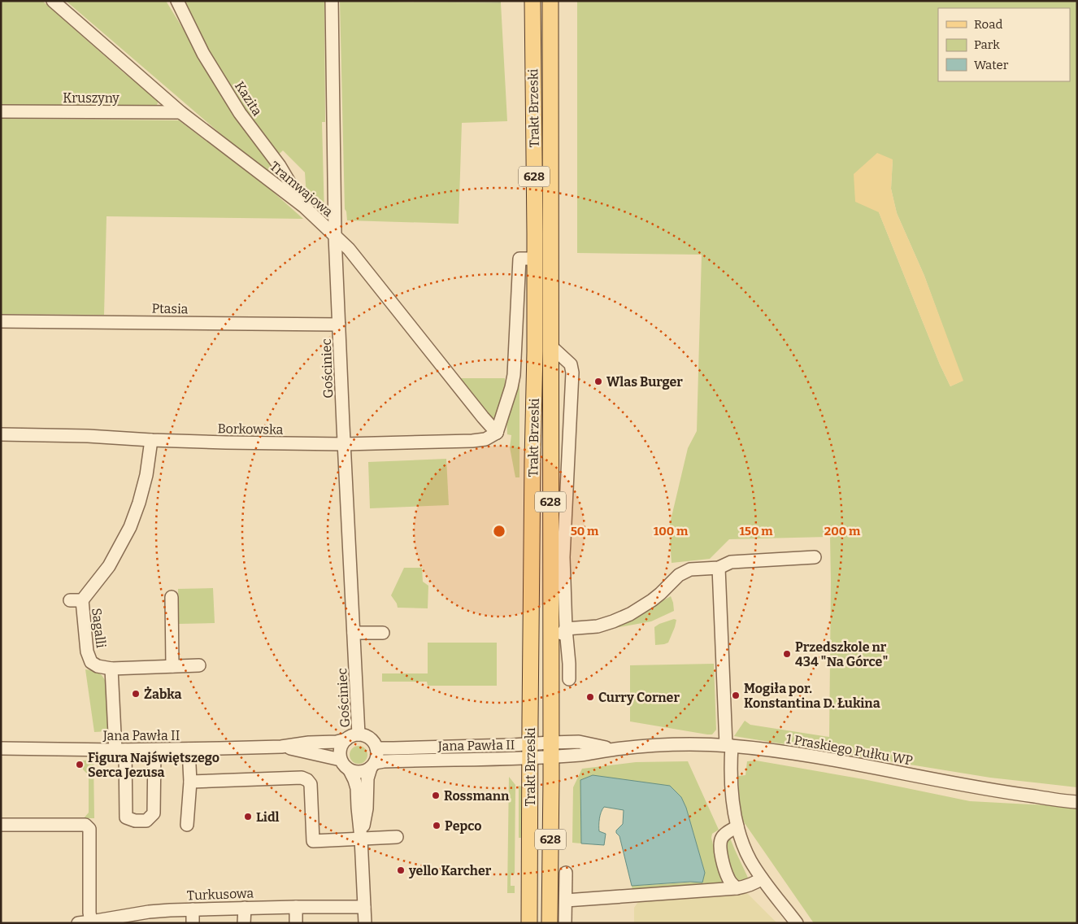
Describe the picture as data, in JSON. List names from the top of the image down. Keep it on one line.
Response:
{"streets":{"main road":["Trakt Brzeski","628"],"street":["Kruszyny","Kazita","Tramwajowa","Ptasia","Gościniec","Borkowska","Sagalli","Jana Pawła II","1 Praskiego Pułku WP","Turkusowa"]},"crossings":[["Kruszyny","Tramwajowa"],["Kazita","Tramwajowa"],["Trakt Brzeski","Jana Pawła II"],["Trakt Brzeski","1 Praskiego Pułku WP"],["Tramwajowa","Gościniec"],["Tramwajowa","Borkowska"],["Ptasia","Gościniec"],["Gościniec","Borkowska"],["Gościniec","Jana Pawła II"],["Borkowska","Sagalli"],["Jana Pawła II","1 Praskiego Pułku WP"]],"places":["Wlas Burger","Przedszkole nr 434 \"Na Górce\"","Żabka","Mogiła por. Konstantina D. Łukina","Curry Corner","Figura Najświętszego Serca Jezusa","Rossmann","Lidl","Pepco","yello Karcher"],"legend":["Road","Park","Water"],"rings":["50 m","100 m","150 m","200 m"]}
